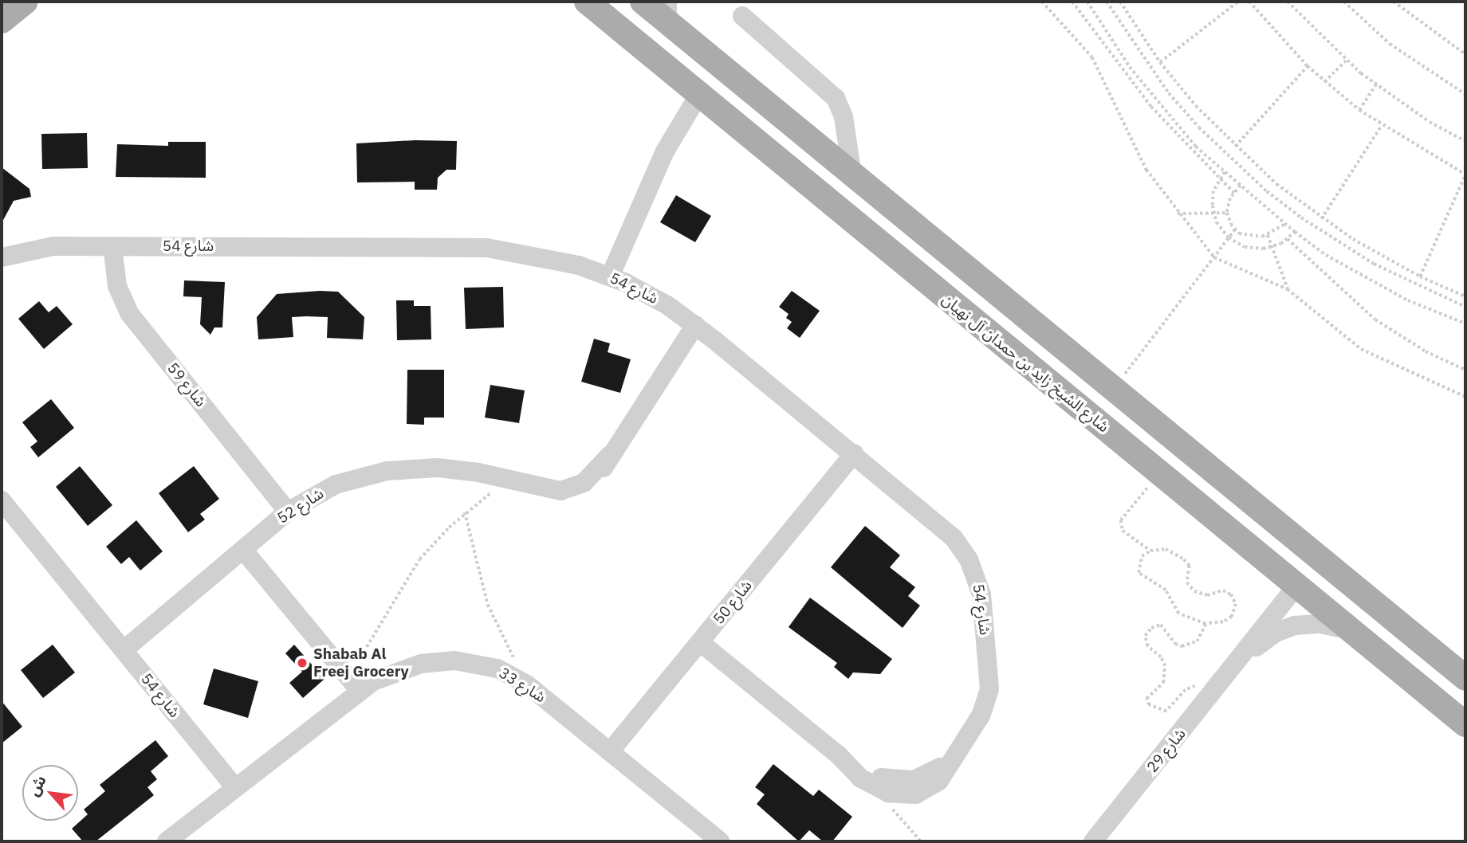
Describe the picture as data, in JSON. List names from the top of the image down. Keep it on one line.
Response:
{"streets":{"main road":["شارع الشيخ زايد بن حمدان آل نهيان"],"street":["شارع 54","شارع 59","شارع 52","شارع 50","شارع 33","شارع 29"]},"crossings":[["شارع 54","شارع 59"],["شارع 54","شارع 52"],["شارع 54","شارع 50"],["شارع 54","شارع 33"],["شارع الشيخ زايد بن حمدان آل نهيان","شارع 29"],["شارع 59","شارع 52"],["شارع 50","شارع 33"]],"places":["Shabab Al Freej Grocery"],"north":"top left"}
